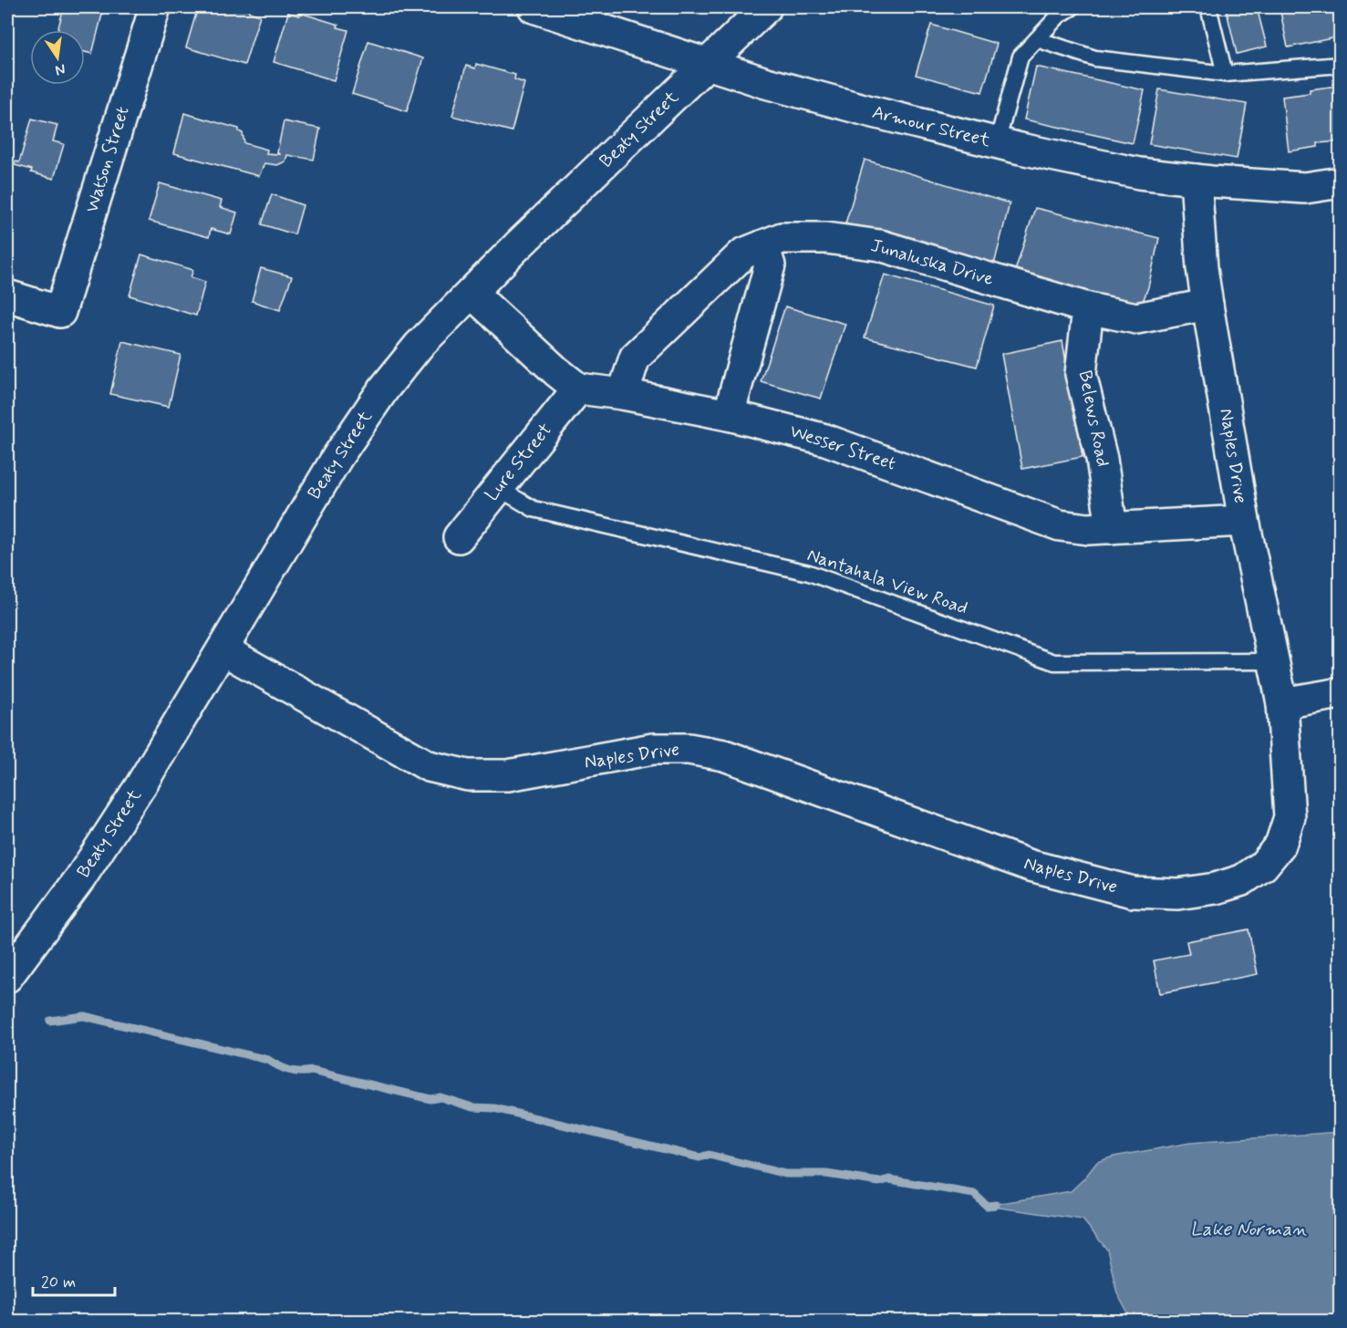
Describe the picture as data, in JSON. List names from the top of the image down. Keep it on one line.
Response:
{"streets":{"street":["Armour Street","Beaty Street","Watson Street","Junaluska Drive","Belews Road","Wesser Street","Naples Drive","Lure Street"],"lane":["Nantahala View Road"]},"crossings":[["Armour Street","Beaty Street"],["Armour Street","Naples Drive"],["Beaty Street","Naples Drive"],["Junaluska Drive","Belews Road"],["Junaluska Drive","Wesser Street"],["Junaluska Drive","Naples Drive"],["Belews Road","Wesser Street"],["Wesser Street","Naples Drive"],["Wesser Street","Lure Street"],["Naples Drive","Nantahala View Road"],["Lure Street","Nantahala View Road"]],"water":["Lake Norman"],"scale_bar":"20 m","north":"bottom"}
